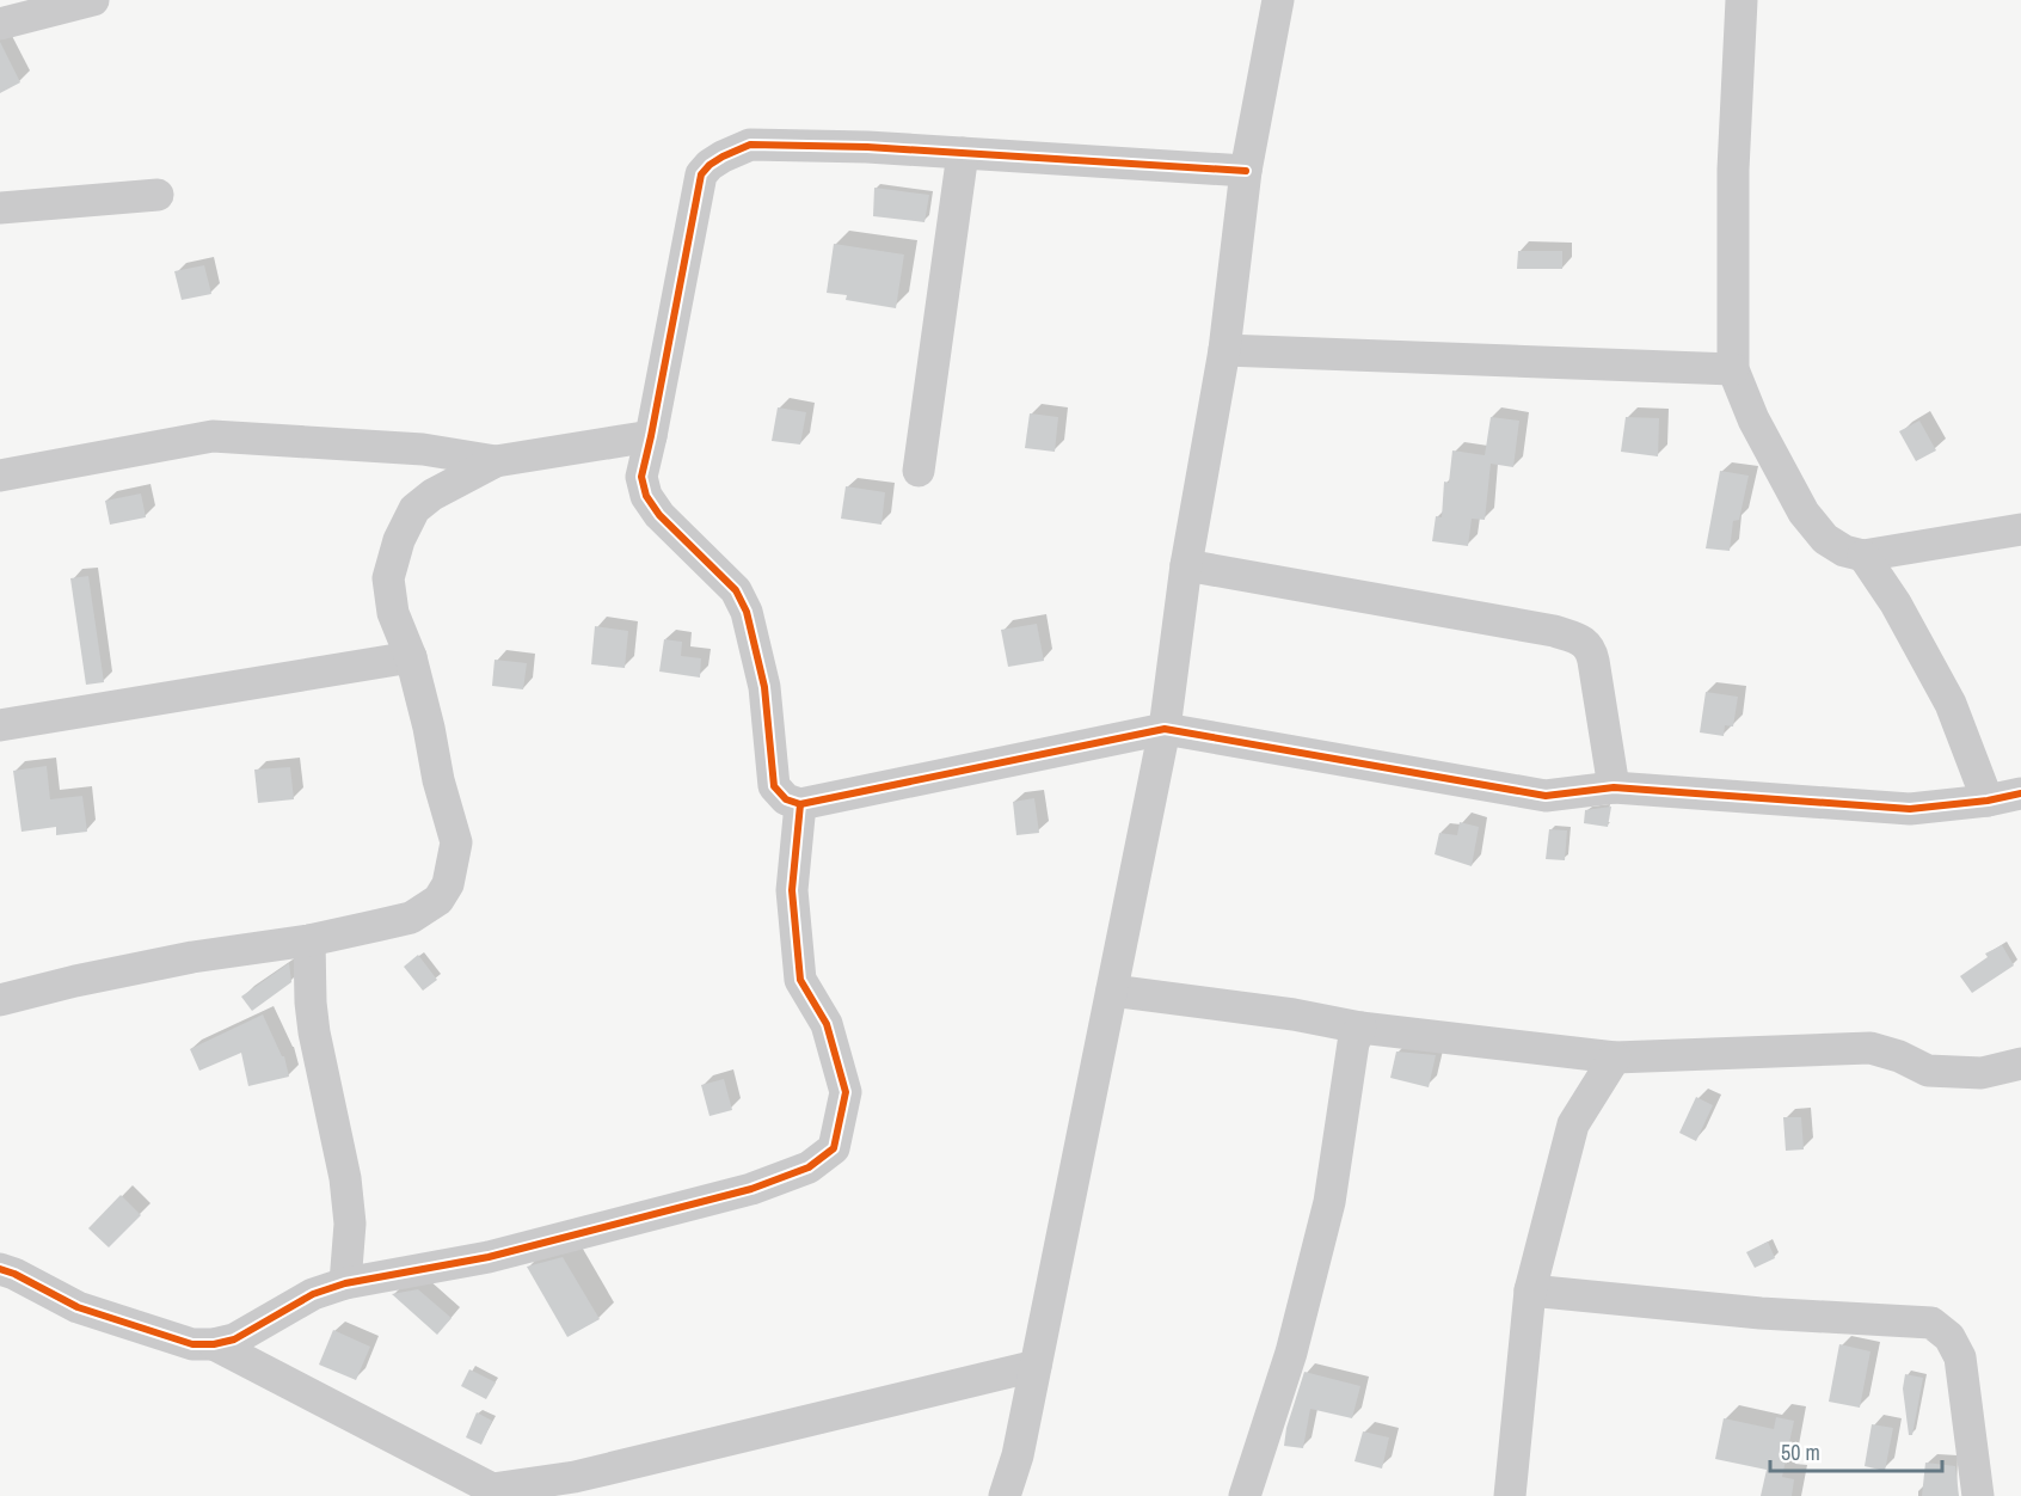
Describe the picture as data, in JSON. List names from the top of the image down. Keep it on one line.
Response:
{"scale_bar":"50 m"}
